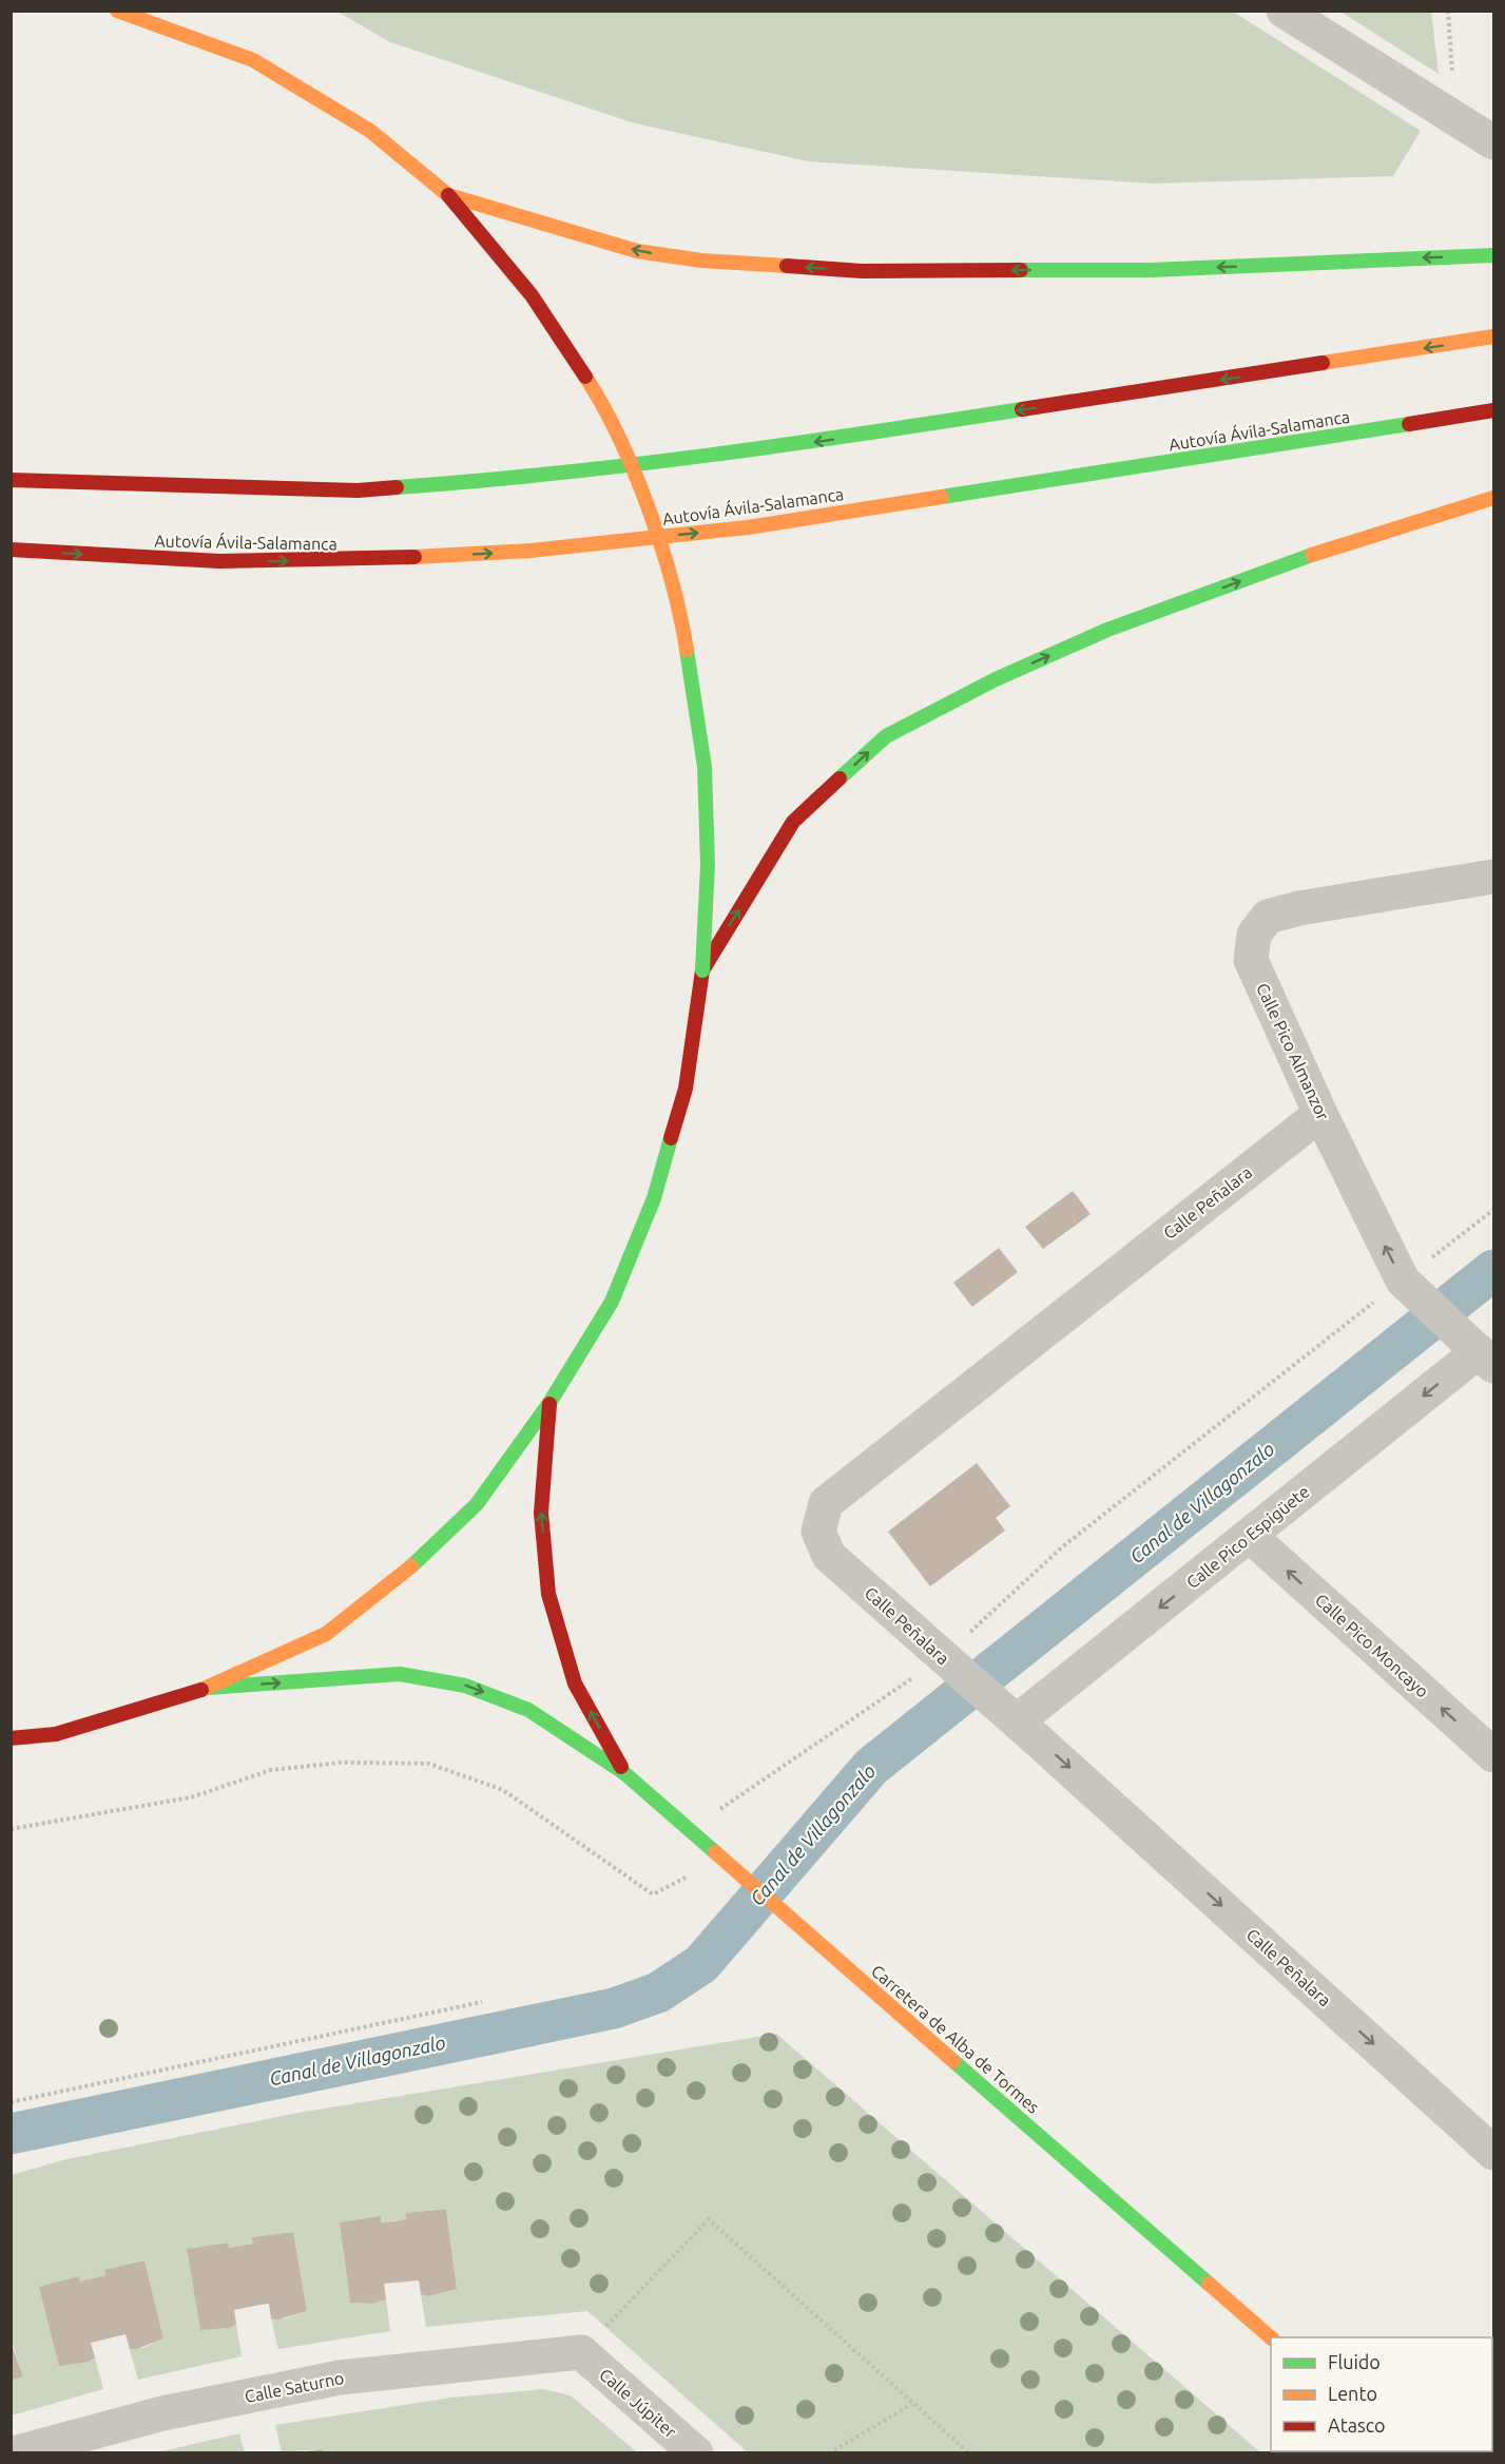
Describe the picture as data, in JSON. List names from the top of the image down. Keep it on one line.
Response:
{"streets":{"main road":["Autovía Ávila-Salamanca","Carretera de Alba de Tormes"],"street":["Calle Pico Almanzor","Calle Peñalara","Calle Pico Espigüete","Calle Pico Moncayo","Calle Saturno","Calle Júpiter"]},"crossings":[["Calle Pico Almanzor","Calle Peñalara"],["Calle Pico Almanzor","Calle Pico Espigüete"],["Calle Peñalara","Calle Pico Espigüete"],["Calle Pico Espigüete","Calle Pico Moncayo"],["Calle Saturno","Calle Júpiter"]],"one_way":["Calle Peñalara","Calle Pico Espigüete","Calle Pico Moncayo"],"water":["Canal de Villagonzalo"],"legend":["Fluido","Lento","Atasco"]}
